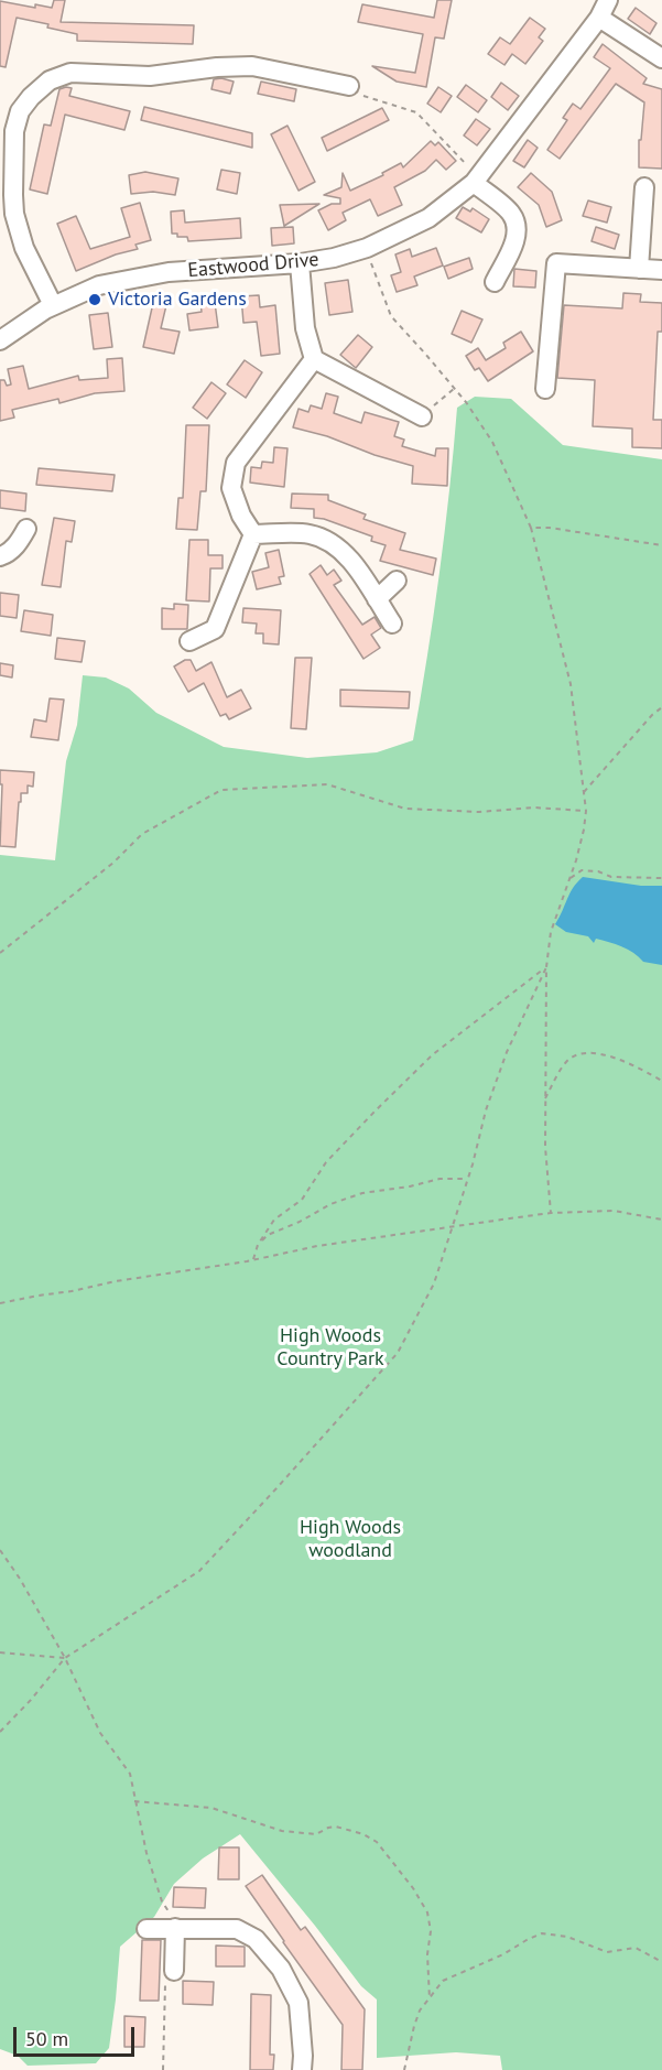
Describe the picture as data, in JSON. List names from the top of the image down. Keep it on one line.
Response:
{"streets":{"street":["Eastwood Drive"]},"parks":["High Woods Country Park","High Woods woodland"],"places":["Victoria Gardens"],"scale_bar":"50 m"}
